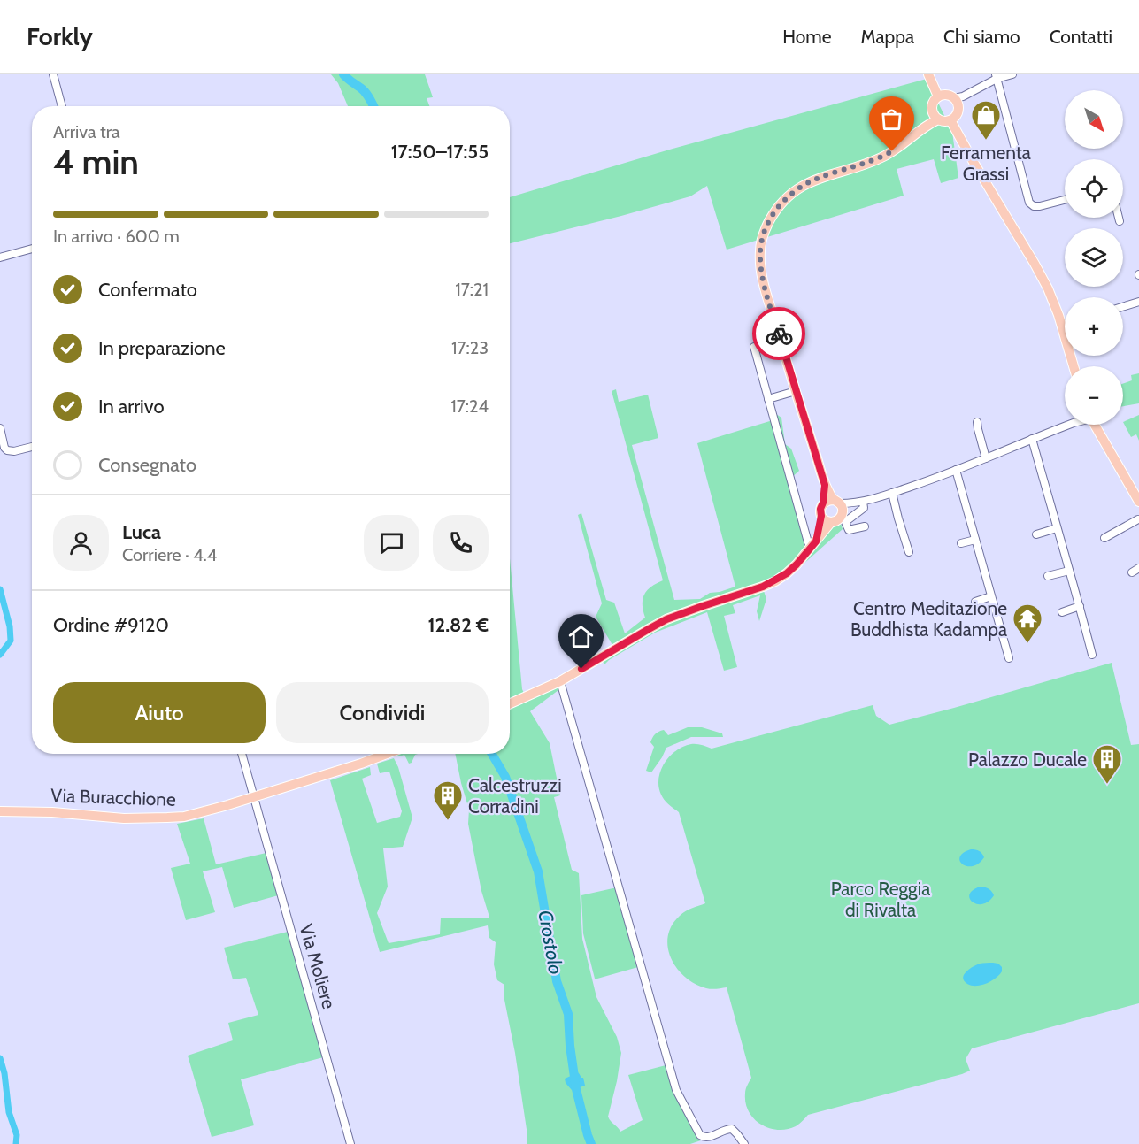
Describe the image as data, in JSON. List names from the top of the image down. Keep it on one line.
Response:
{"streets":{"main road":["Via Buracchione"],"street":["Via Moliere"]},"crossings":[["Via Buracchione","Via Moliere"]],"water":["Crostolo"],"parks":["Parco Reggia di Rivalta"],"places":{"shop":["Ferramenta Grassi"],"temple":["Centro Meditazione Buddhista Kadampa"],"building":["Palazzo Ducale","Calcestruzzi Corradini"]},"north":"bottom right","page":{"header":"Forkly","nav":["Home","Mappa","Chi siamo","Contatti"],"map_buttons":["+","−"],"heading":["4 min","Arriva tra","17:50–17:55"],"panel":["Luca","Corriere · 4.4","Ordine #9120","12.82 €"],"bar":"In arrivo · 600 m","list":[["Confermato","17:21"],["In preparazione","17:23"],["In arrivo","17:24"],"Consegnato"],"buttons":["Aiuto","Condividi"]}}
